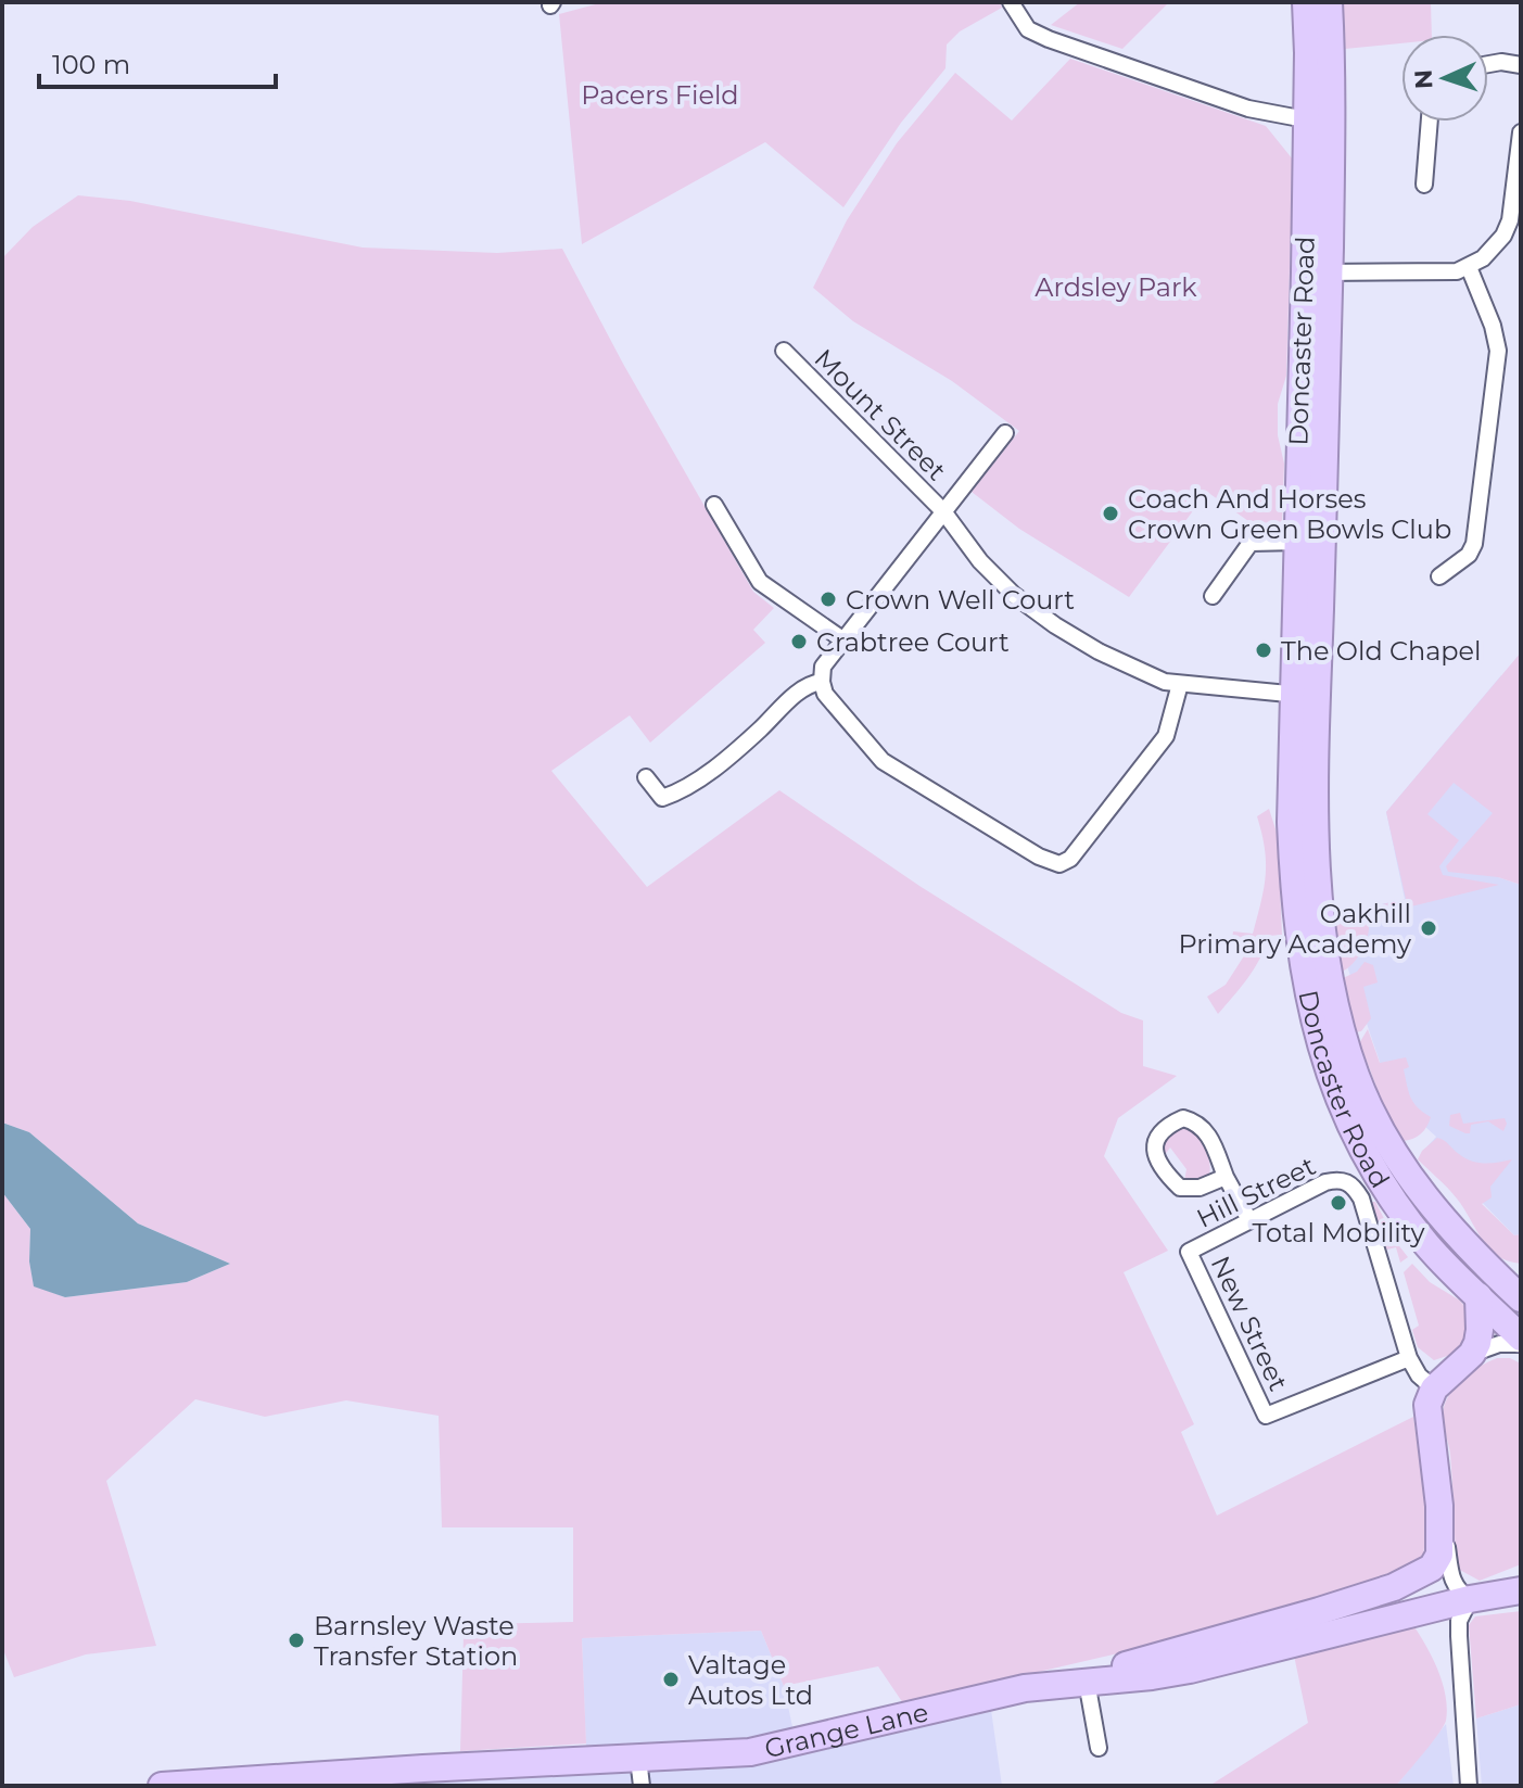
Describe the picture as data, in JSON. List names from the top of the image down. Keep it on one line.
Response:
{"streets":{"highway":["Doncaster Road","Grange Lane"],"street":["Mount Street","Hill Street","New Street"]},"crossings":[["Doncaster Road","Mount Street"],["Doncaster Road","Hill Street"],["Doncaster Road","New Street"],["Hill Street","New Street"]],"parks":["Pacers Field","Ardsley Park"],"places":["Coach And Horses Crown Green Bowls Club","Crown Well Court","Crabtree Court","The Old Chapel","Oakhill Primary Academy","Total Mobility","Barnsley Waste Transfer Station","Valtage Autos Ltd"],"scale_bar":"100 m","north":"left"}
